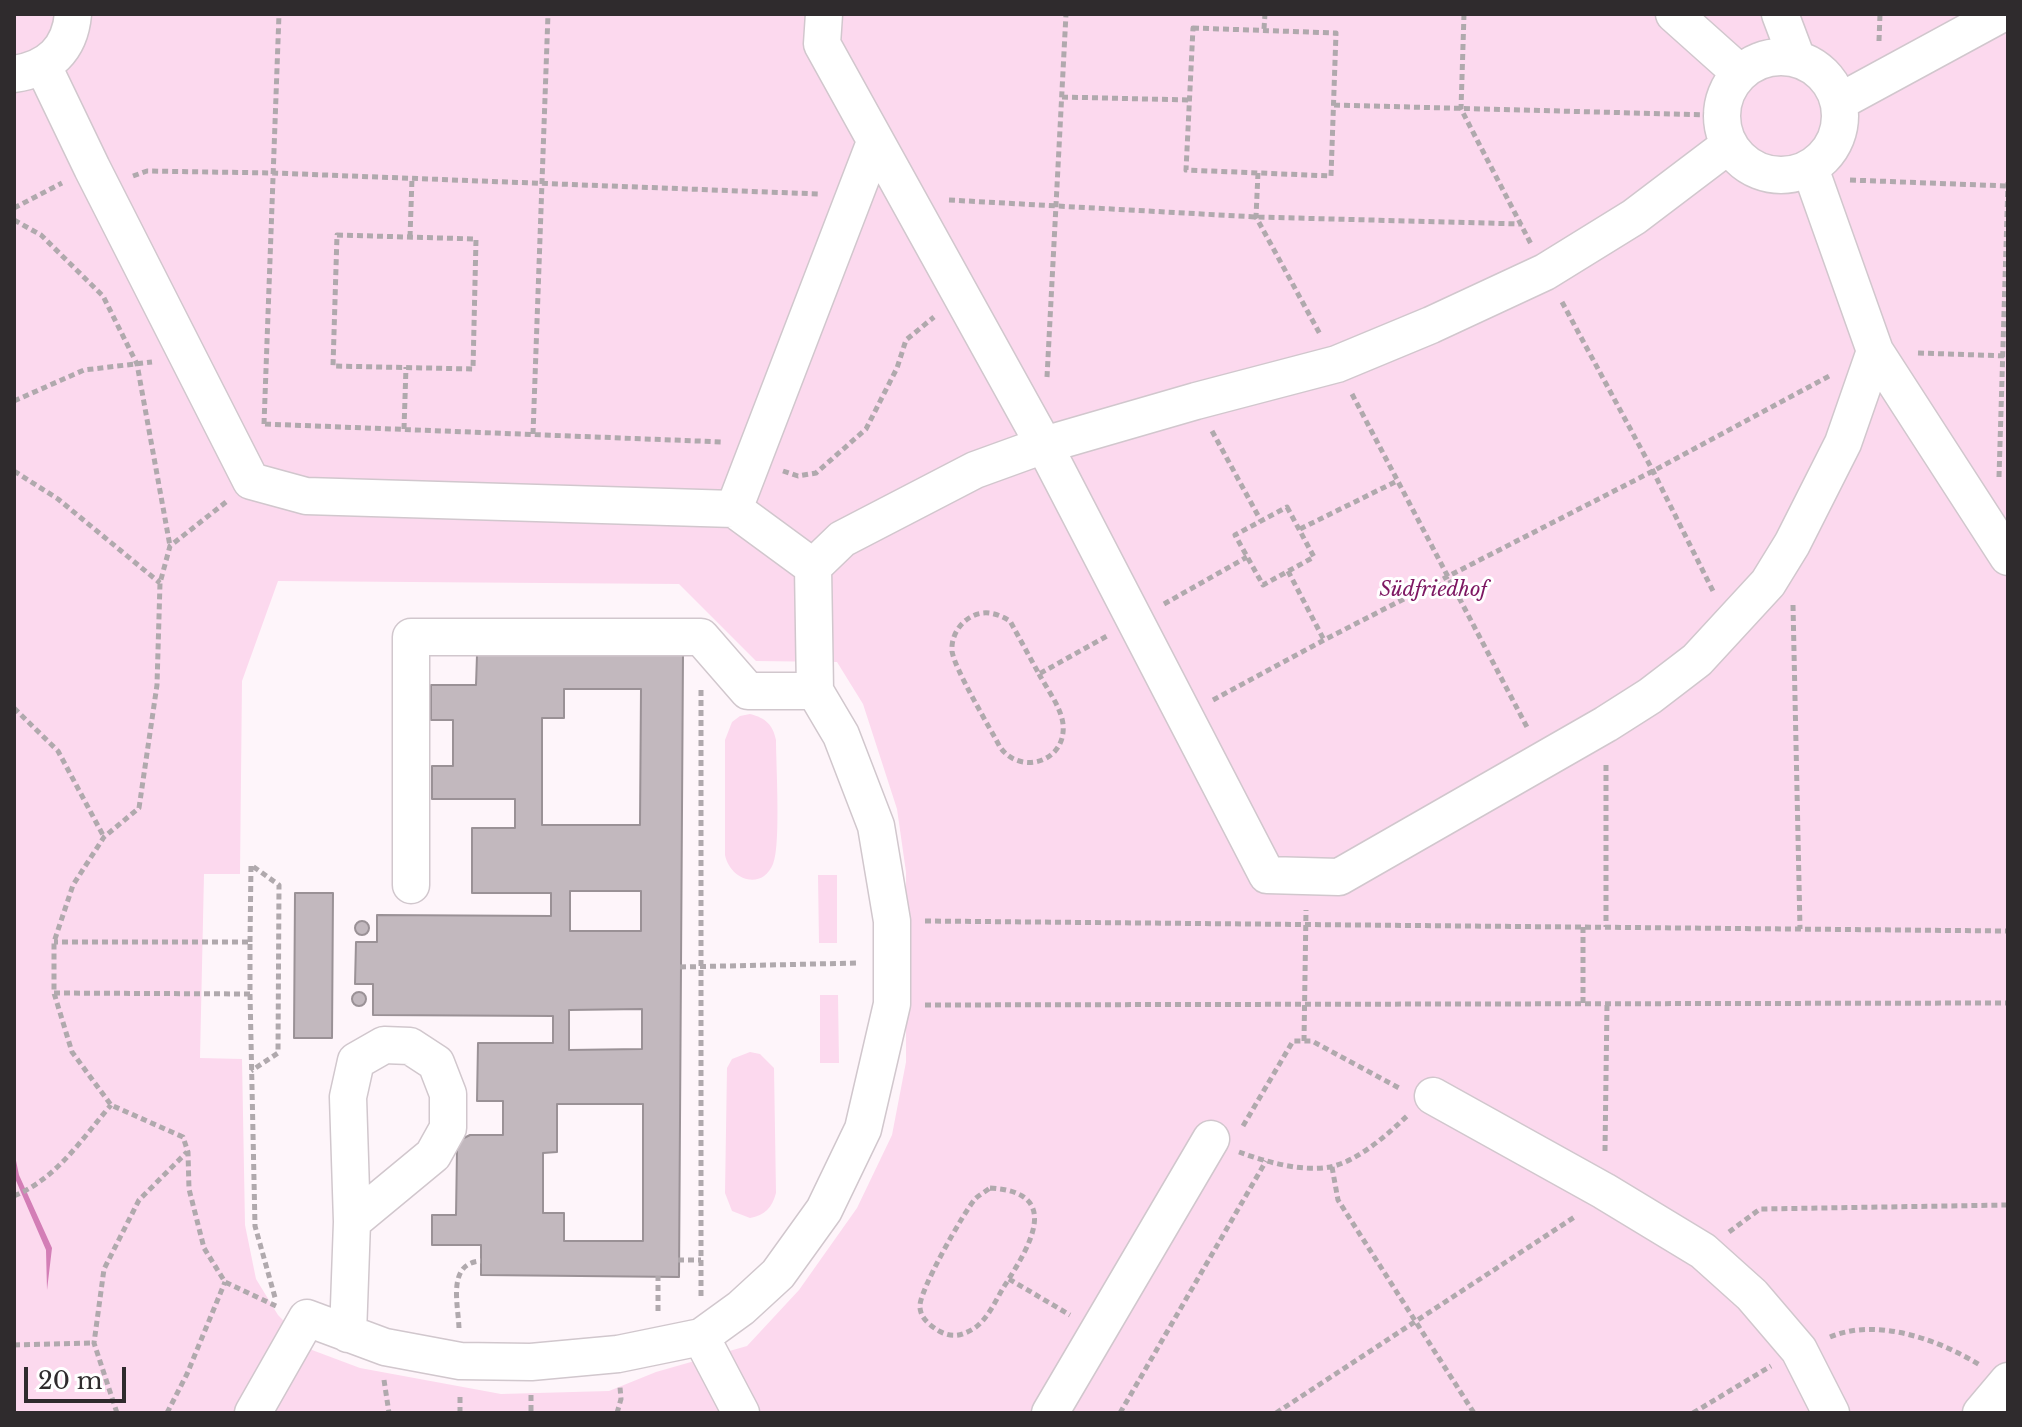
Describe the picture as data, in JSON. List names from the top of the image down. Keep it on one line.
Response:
{"parks":["Südfriedhof"],"scale_bar":"20 m"}
